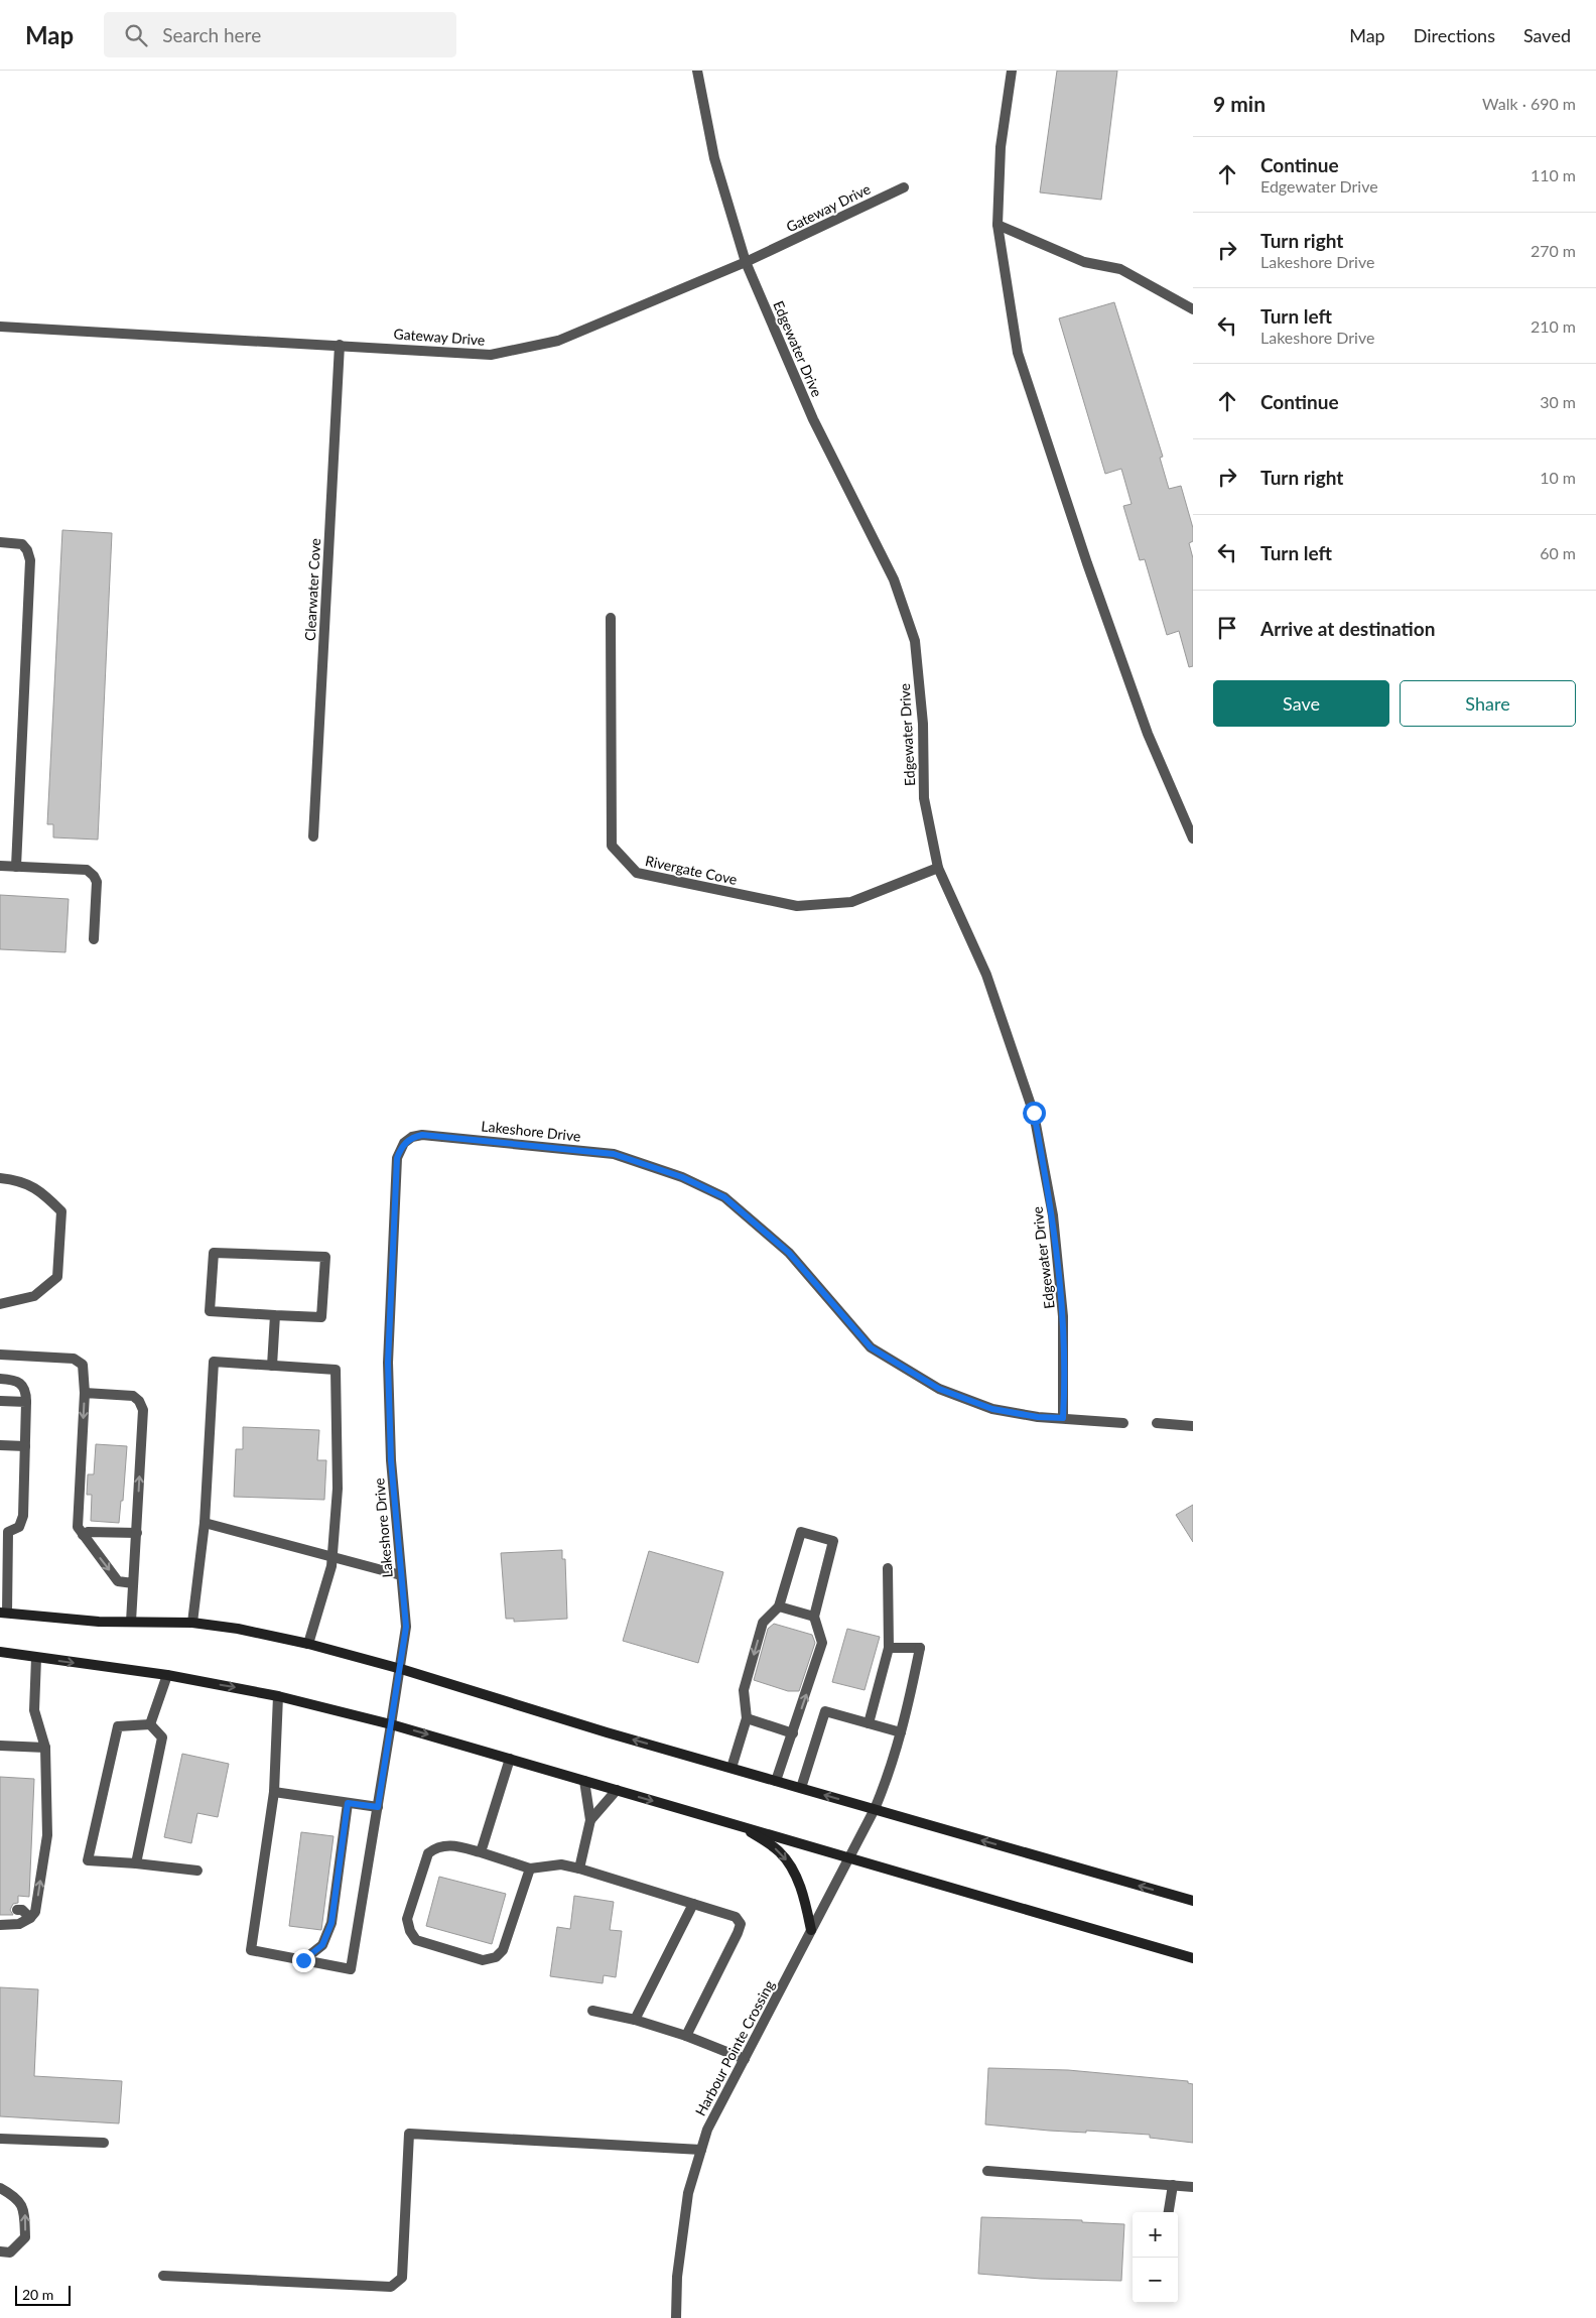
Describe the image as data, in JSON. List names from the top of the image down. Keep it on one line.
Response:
{"streets":{"street":["Gateway Drive","Edgewater Drive","Clearwater Cove","Rivergate Cove","Lakeshore Drive","Harbour Pointe Crossing"]},"crossings":[["Gateway Drive","Edgewater Drive"],["Gateway Drive","Clearwater Cove"],["Edgewater Drive","Rivergate Cove"],["Edgewater Drive","Lakeshore Drive"]],"scale_bar":"20 m","page":{"header":"Map","search":"Search here","nav":["Map","Directions","Saved"],"heading":["9 min","Walk · 690 m"],"list":[["Continue","Edgewater Drive","110 m"],["Turn right","Lakeshore Drive","270 m"],["Turn left","Lakeshore Drive","210 m"],["Continue","30 m"],["Turn right","10 m"],["Turn left","60 m"],"Arrive at destination"],"buttons":["Save","Share"],"map_buttons":["+","−"],"scale":"20 m"}}
